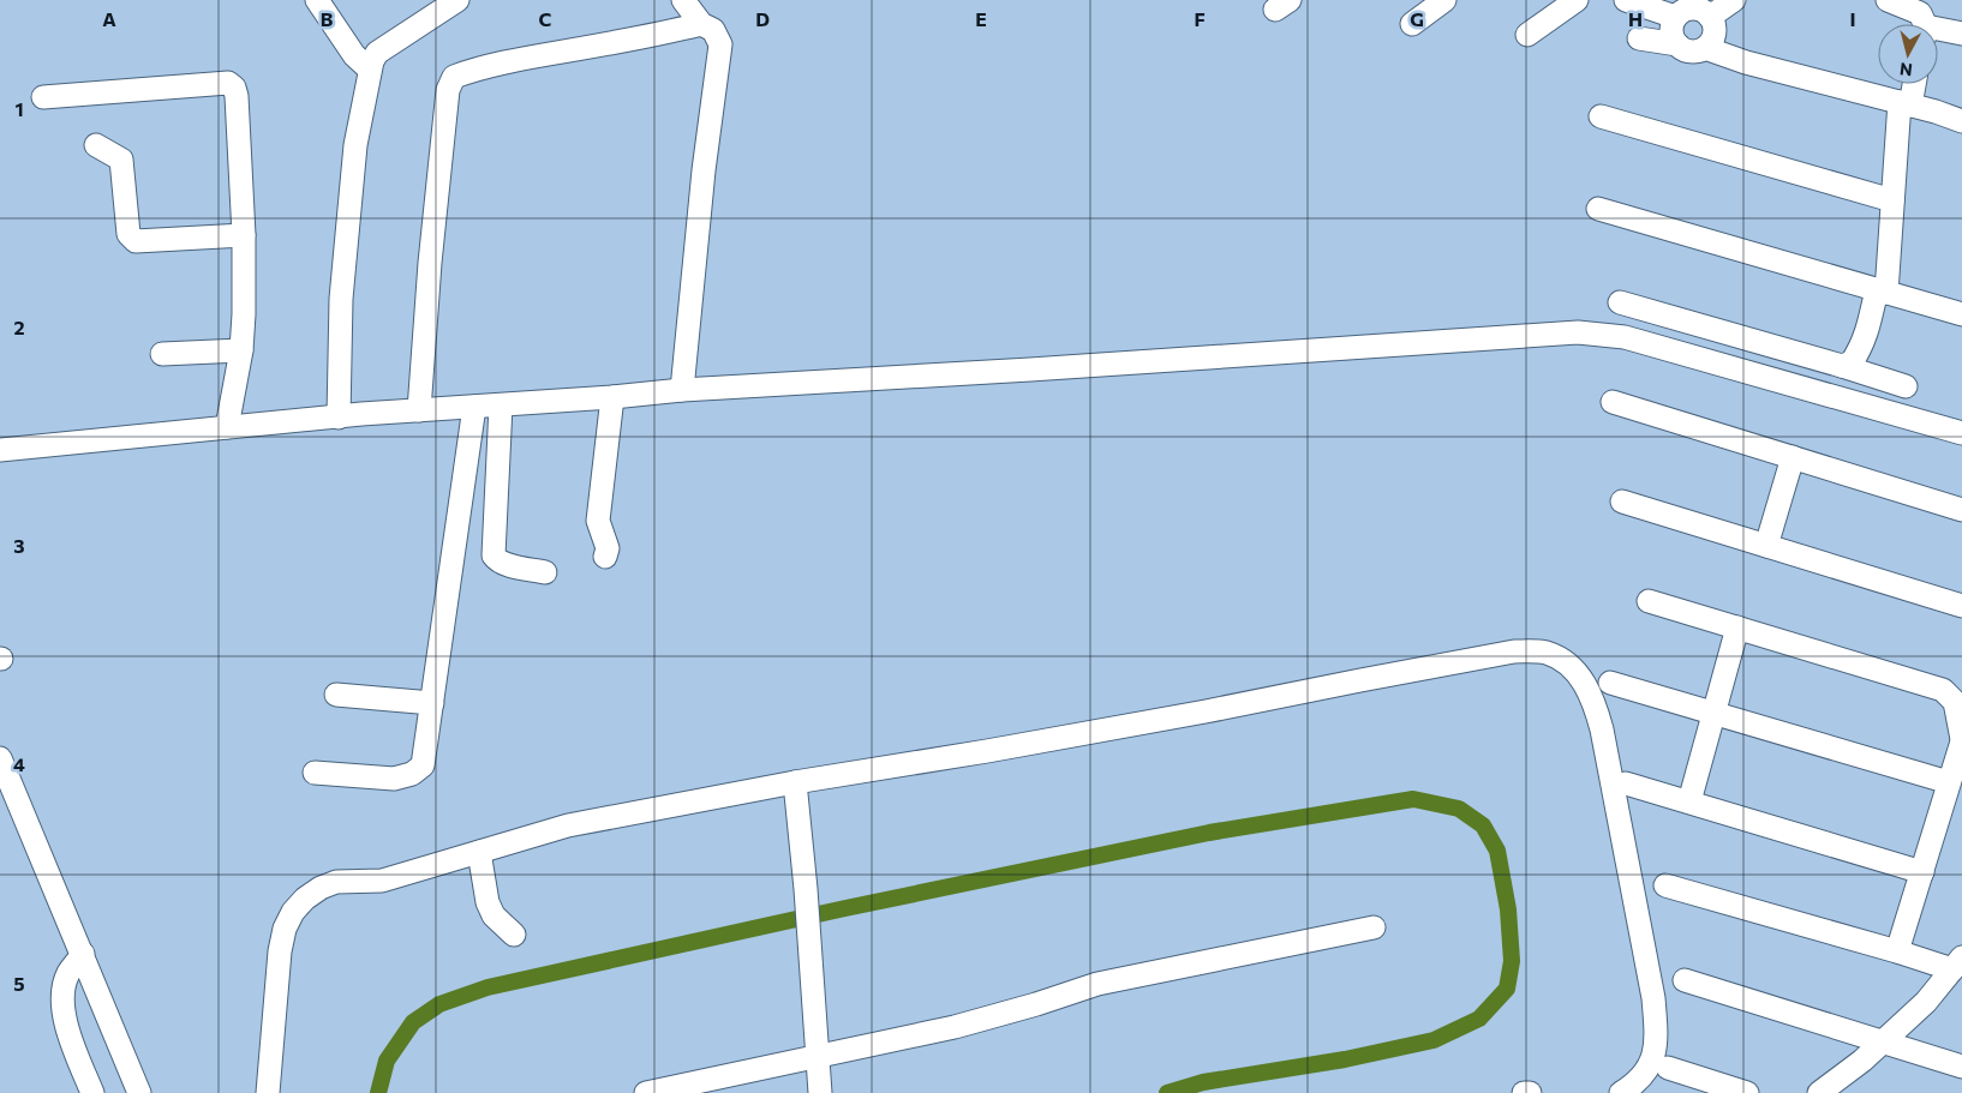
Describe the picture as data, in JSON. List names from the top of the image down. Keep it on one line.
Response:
{"north":"bottom","grid":{"columns":["A","B","C","D","E","F","G","H","I"],"rows":["1","2","3","4","5"]}}
